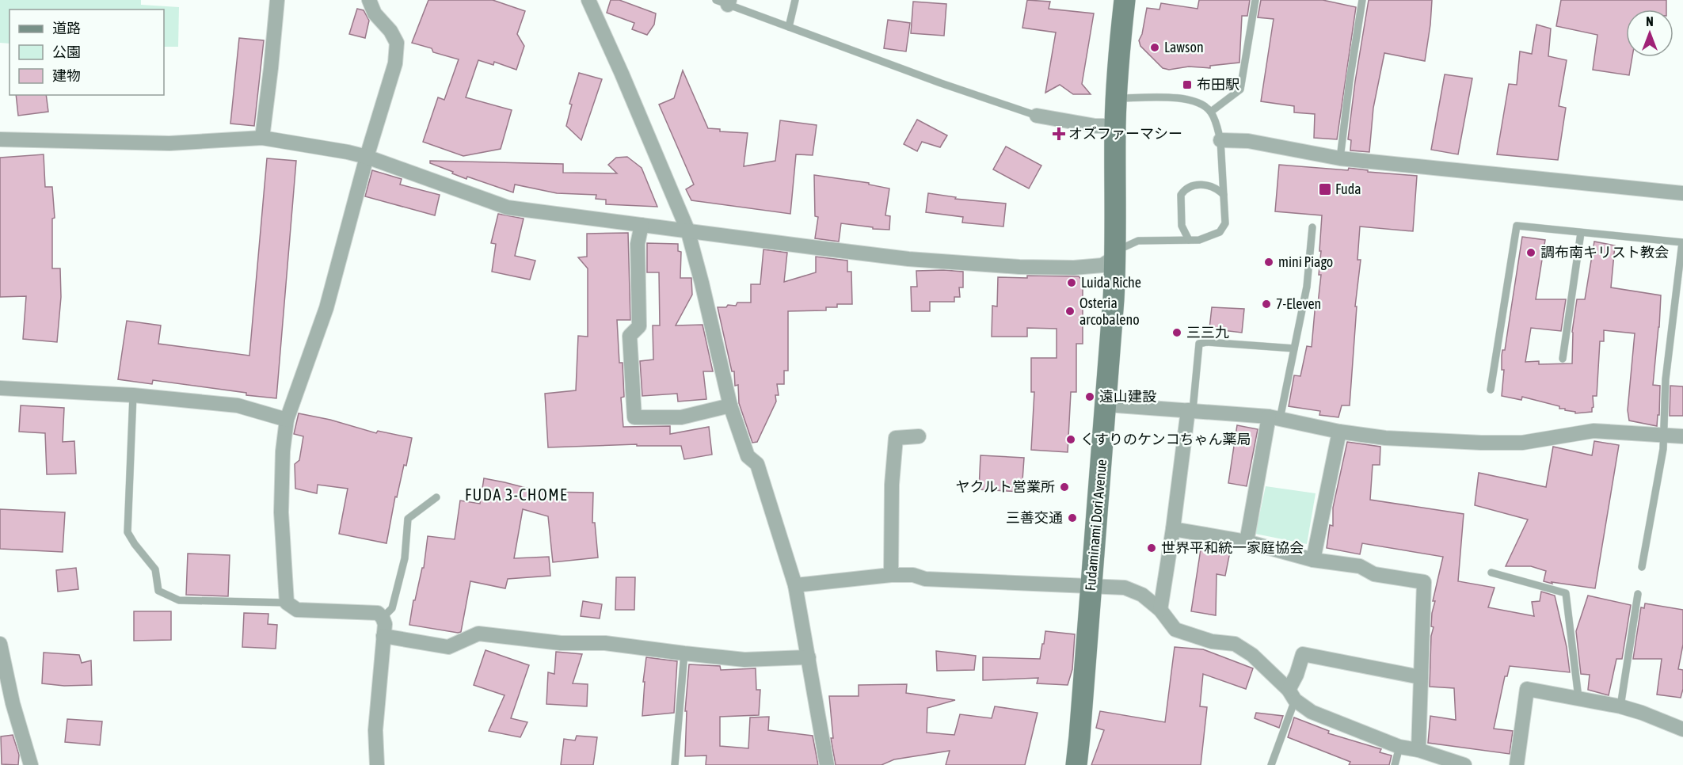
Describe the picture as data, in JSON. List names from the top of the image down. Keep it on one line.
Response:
{"streets":{"street":["Fudaminami Dori Avenue"]},"districts":["FUDA 3-CHOME"],"places":{"other":["Lawson","調布南キリスト教会","mini Piago","Luida Riche","7-Eleven","Osteria arcobaleno","三三九","遠山建設","くすりのケンコちゃん薬局","ヤクルト営業所","三善交通","世界平和統一家庭協会"],"transit":["布田駅","Fuda"],"health":["オズファーマシー"]},"legend":["道路","公園","建物"],"north":"top"}
